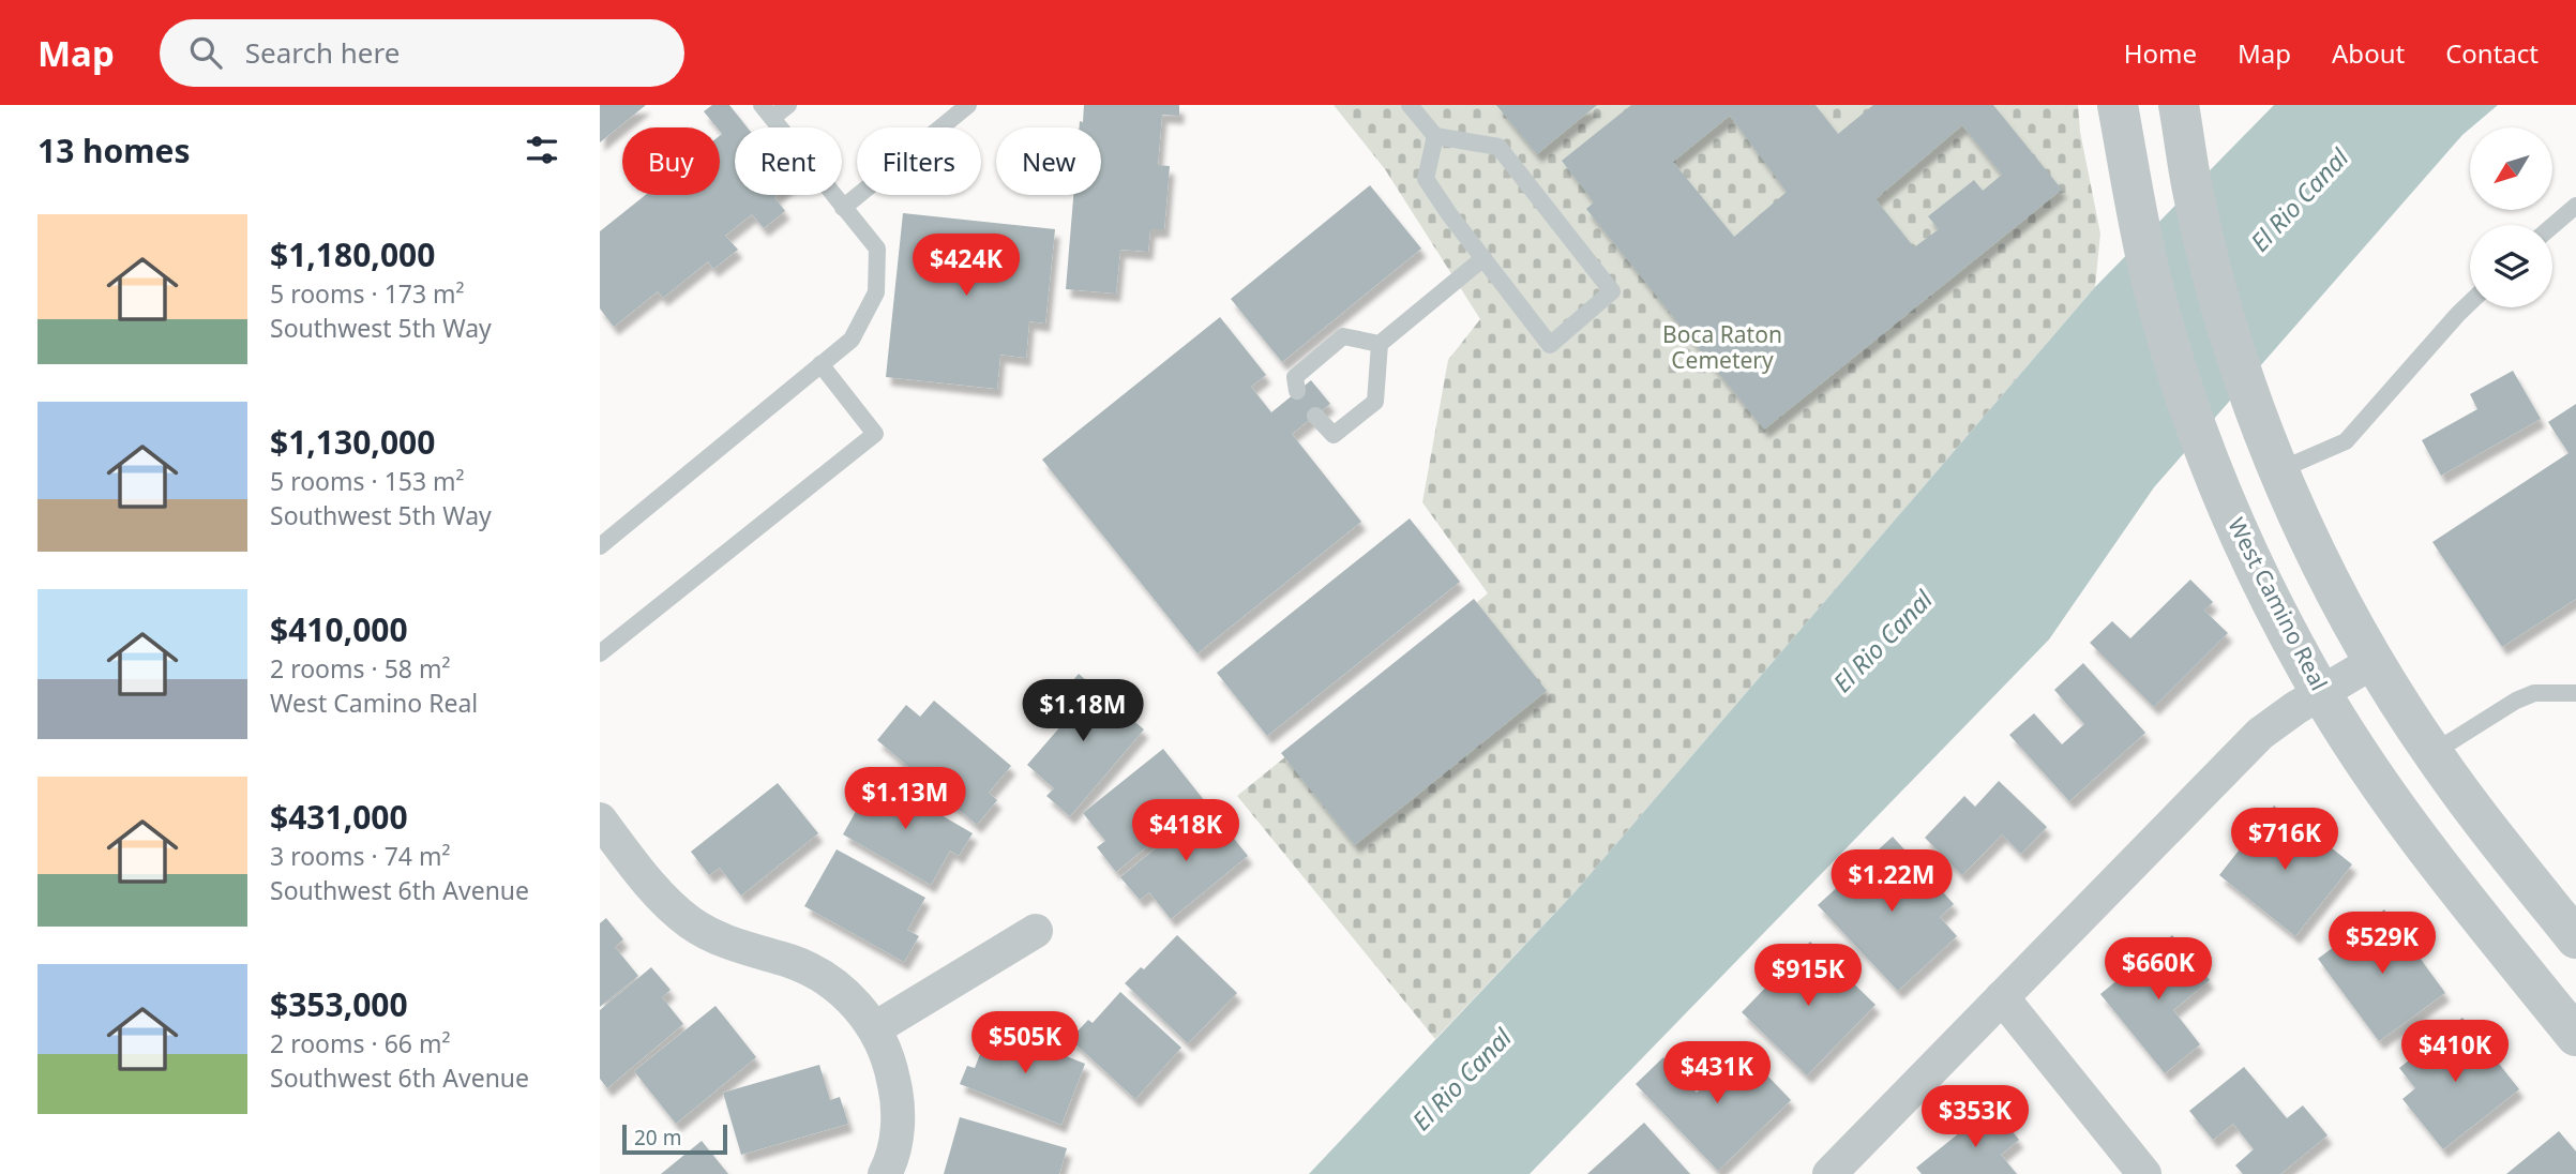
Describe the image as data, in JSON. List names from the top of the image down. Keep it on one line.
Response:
{"streets":{"street":["West Camino Real"]},"water":["El Rio Canal"],"parks":["Boca Raton Cemetery"],"scale_bar":"20 m","north":"bottom left","page":{"header":"Map","search":"Search here","nav":["Home","Map","About","Contact"],"heading":"13 homes","chip":["Buy","Rent","Filters","New"],"list":[{"name":"$1,180,000","note":"5 rooms · 173 m² · Southwest 5th Way"},{"name":"$1,130,000","note":"5 rooms · 153 m² · Southwest 5th Way"},{"name":"$410,000","note":"2 rooms · 58 m² · West Camino Real"},{"name":"$431,000","note":"3 rooms · 74 m² · Southwest 6th Avenue"},{"name":"$353,000","note":"2 rooms · 66 m² · Southwest 6th Avenue"}],"price":["$424K","$1.18M","$1.13M","$418K","$716K","$1.22M","$529K","$660K","$915K","$505K","$410K","$431K","$353K"],"scale":"20 m"}}
